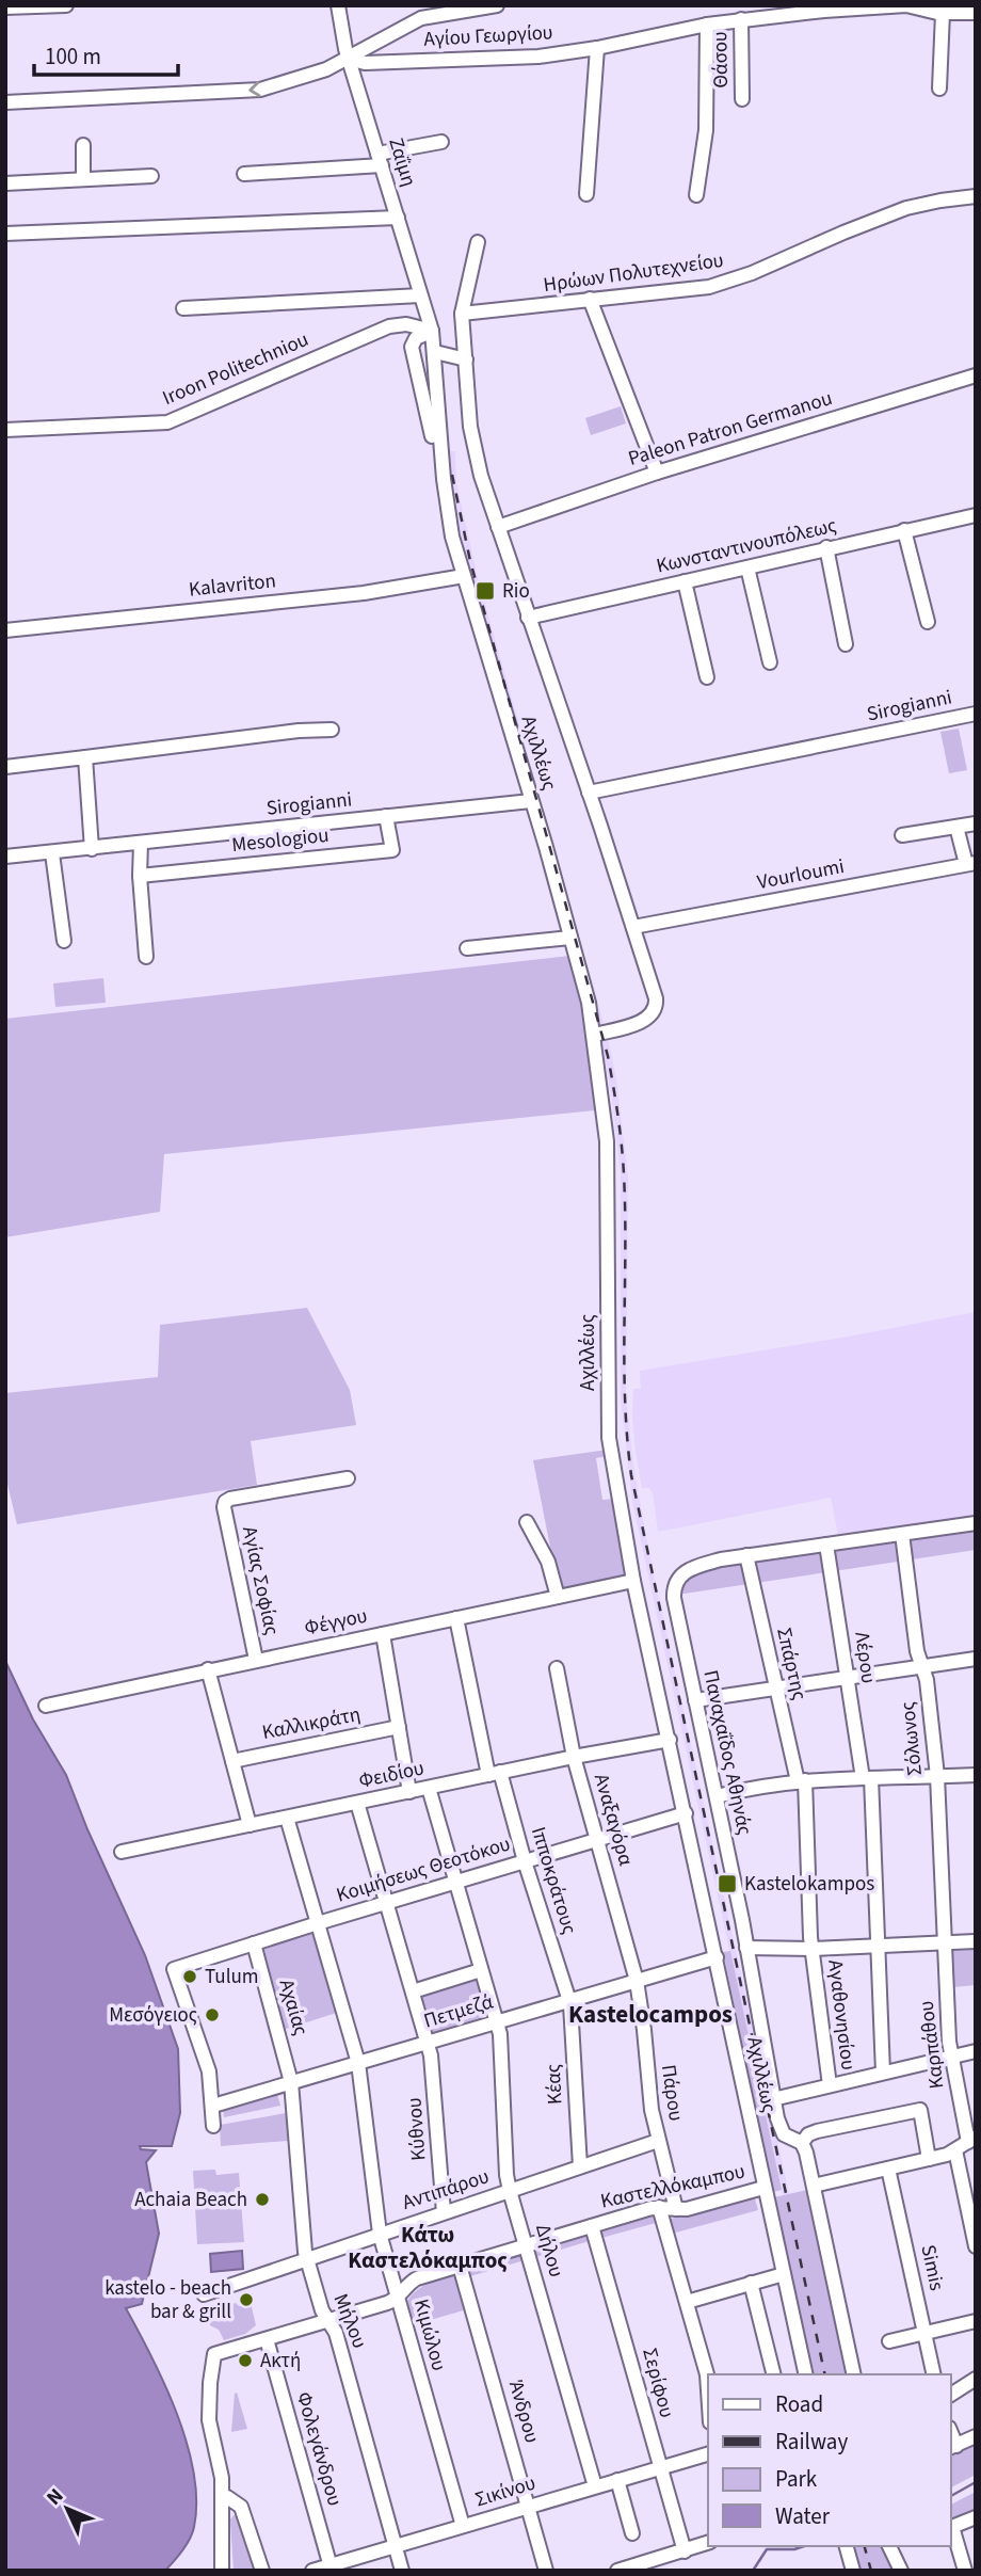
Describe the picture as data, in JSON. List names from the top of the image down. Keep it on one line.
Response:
{"streets":{"street":["Αγίου Γεωργίου","Θάσου","Ζαΐμη","Ηρώων Πολυτεχνείου","Iroon Politechniou","Paleon Patron Germanou","Κωνσταντινουπόλεως","Kalavriton","Sirogianni","Αχιλλέως","Mesologiou","Vourloumi","Αγίας Σοφίας","Φέγγου","Λέρου","Σπάρτης","Καλλικράτη","Σόλωνος","Παναχαΐδος Αθηνάς","Φειδίου","Αναξαγόρα","Κοιμήσεως Θεοτόκου","Ιπποκράτους","Αχαίας","Πετμεζά","Αγαθονησίου","Καρπάθου","Κέας","Πάρου","Κύθνου","Καστελλόκαμπου","Αντιπάρου","Δήλου","Simis","Μήλου","Κιμώλου","Σερίφου","Άνδρου","Φολεγάνδρου","Σικίνου"]},"crossings":[["Αγίου Γεωργίου","Θάσου"],["Αγίου Γεωργίου","Ζαΐμη"],["Ζαΐμη","Iroon Politechniou"],["Ζαΐμη","Αχιλλέως"],["Iroon Politechniou","Αχιλλέως"],["Kalavriton","Αχιλλέως"],["Sirogianni","Αχιλλέως"],["Sirogianni","Mesologiou"],["Αχιλλέως","Φέγγου"],["Αχιλλέως","Φειδίου"],["Αχιλλέως","Κοιμήσεως Θεοτόκου"],["Αχιλλέως","Πετμεζά"],["Αχιλλέως","Καστελλόκαμπου"],["Αγίας Σοφίας","Φέγγου"],["Φέγγου","Ιπποκράτους"],["Σπάρτης","Παναχαΐδος Αθηνάς"],["Σπάρτης","Αγαθονησίου"],["Σόλωνος","Καρπάθου"],["Φειδίου","Αναξαγόρα"],["Φειδίου","Ιπποκράτους"],["Φειδίου","Κύθνου"],["Φειδίου","Δήλου"],["Αναξαγόρα","Κοιμήσεως Θεοτόκου"],["Αναξαγόρα","Πετμεζά"],["Αναξαγόρα","Πάρου"],["Κοιμήσεως Θεοτόκου","Ιπποκράτους"],["Κοιμήσεως Θεοτόκου","Αχαίας"],["Κοιμήσεως Θεοτόκου","Πετμεζά"],["Κοιμήσεως Θεοτόκου","Κύθνου"],["Κοιμήσεως Θεοτόκου","Δήλου"],["Ιπποκράτους","Πετμεζά"],["Ιπποκράτους","Κέας"],["Αχαίας","Πετμεζά"],["Αχαίας","Μήλου"],["Πετμεζά","Κέας"],["Πετμεζά","Πάρου"],["Πετμεζά","Κύθνου"],["Πετμεζά","Δήλου"],["Πετμεζά","Μήλου"],["Κέας","Αντιπάρου"],["Πάρου","Καστελλόκαμπου"],["Πάρου","Αντιπάρου"],["Κύθνου","Αντιπάρου"],["Καστελλόκαμπου","Δήλου"],["Καστελλόκαμπου","Μήλου"],["Καστελλόκαμπου","Κιμώλου"],["Καστελλόκαμπου","Σερίφου"],["Καστελλόκαμπου","Άνδρου"],["Καστελλόκαμπου","Φολεγάνδρου"],["Αντιπάρου","Δήλου"],["Αντιπάρου","Μήλου"],["Δήλου","Σικίνου"],["Μήλου","Σικίνου"],["Κιμώλου","Σικίνου"],["Σερίφου","Σικίνου"],["Άνδρου","Σικίνου"],["Φολεγάνδρου","Σικίνου"]],"districts":["Kastelocampos","Κάτω Καστελόκαμπος"],"places":{"transit":["Rio","Kastelokampos"],"other":["Tulum","Μεσόγειος","Achaia Beach","kastelo - beach bar & grill","Ακτή"]},"legend":["Road","Railway","Park","Water"],"scale_bar":"100 m","north":"top left"}
